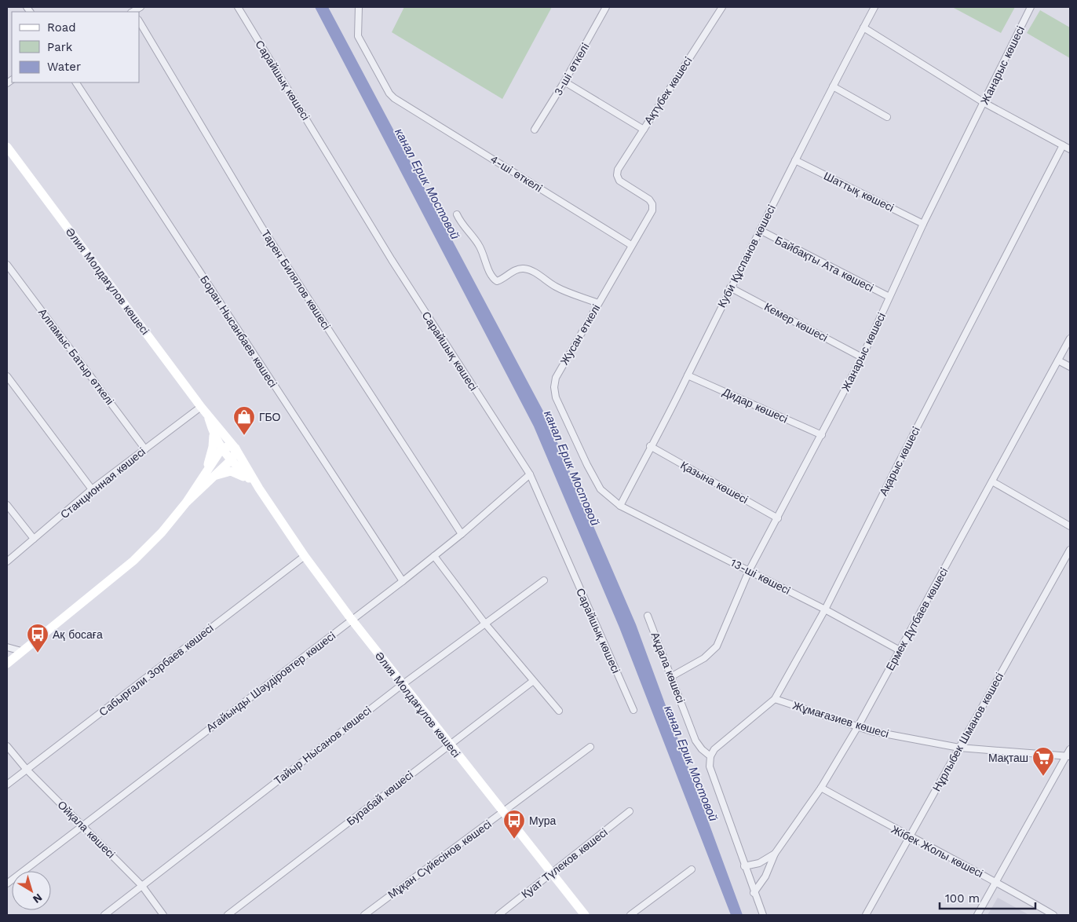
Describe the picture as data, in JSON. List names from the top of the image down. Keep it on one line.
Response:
{"streets":{"main road":["Әлия Молдағұлов көшесі"],"street":["Жанарыс көшесі","3-шi өткелi","Сарайшық көшесі","Ақтүбек көшесi","4-шi өткелi","Шаттық көшесі","Куби Құспанов көшесi","Байбақты Ата көшесі","Тарен Билялов көшесі","Кемер көшесі","Боран Нысанбаев көшесі","Жусан өткелі","Алпамыс Батыр өткелі","Дидар көшесі","Ақарыс көшесi","Қазына көшесі","Станционная көшесі","13-ші көшесi","Ермек Дүтбаев көшесi","Ақдала көшесі","Сабырғали Зорбаев көшесі","Агайынды Шәудіровтер көшесi","Жұмағазиев көшесі","Нұрлыбек Шманов көшесі","Тайыр Нысанов көшесi","Бурабай көшесi","Ойқала көшесі","Жібек Жолы көшесі","Мұқан Сүйесінов көшесі","Қуат Түлеков көшесі"]},"crossings":[["Жанарыс көшесі","Шаттық көшесі"],["Жанарыс көшесі","Байбақты Ата көшесі"],["Жанарыс көшесі","Кемер көшесі"],["Жанарыс көшесі","Дидар көшесі"],["Жанарыс көшесі","Қазына көшесі"],["Жанарыс көшесі","13-ші көшесi"],["Жанарыс көшесі","Ақдала көшесі"],["Сарайшық көшесі","Агайынды Шәудіровтер көшесi"],["Ақтүбек көшесi","Жусан өткелі"],["4-шi өткелi","Жусан өткелі"],["Шаттық көшесі","Куби Құспанов көшесi"],["Куби Құспанов көшесi","Байбақты Ата көшесі"],["Куби Құспанов көшесi","Кемер көшесі"],["Куби Құспанов көшесi","Жусан өткелі"],["Куби Құспанов көшесi","Дидар көшесі"],["Куби Құспанов көшесi","Қазына көшесі"],["Куби Құспанов көшесi","13-ші көшесi"],["Тарен Билялов көшесі","Агайынды Шәудіровтер көшесi"],["Әлия Молдағұлов көшесі","Станционная көшесі"],["Әлия Молдағұлов көшесі","Сабырғали Зорбаев көшесі"],["Әлия Молдағұлов көшесі","Агайынды Шәудіровтер көшесi"],["Әлия Молдағұлов көшесі","Тайыр Нысанов көшесi"],["Әлия Молдағұлов көшесі","Бурабай көшесi"],["Әлия Молдағұлов көшесі","Мұқан Сүйесінов көшесі"],["Әлия Молдағұлов көшесі","Қуат Түлеков көшесі"],["Боран Нысанбаев көшесі","Агайынды Шәудіровтер көшесi"],["Жусан өткелі","13-ші көшесi"],["Алпамыс Батыр өткелі","Станционная көшесі"],["Ақарыс көшесi","13-ші көшесi"],["Ақарыс көшесi","Ақдала көшесі"],["Ақарыс көшесi","Жұмағазиев көшесі"],["13-ші көшесi","Ермек Дүтбаев көшесi"],["Ермек Дүтбаев көшесi","Жұмағазиев көшесі"],["Ермек Дүтбаев көшесi","Жібек Жолы көшесі"],["Сабырғали Зорбаев көшесі","Ойқала көшесі"],["Агайынды Шәудіровтер көшесi","Ойқала көшесі"],["Жұмағазиев көшесі","Нұрлыбек Шманов көшесі"],["Нұрлыбек Шманов көшесі","Жібек Жолы көшесі"],["Тайыр Нысанов көшесi","Ойқала көшесі"]],"water":["канал Ерик Мостовой"],"places":{"shop":["ГБО"],"bus stop":["Ақ босаға","Мура"],"supermarket":["Мақташ"]},"legend":["Road","Park","Water"],"scale_bar":"100 m","north":"bottom right"}
